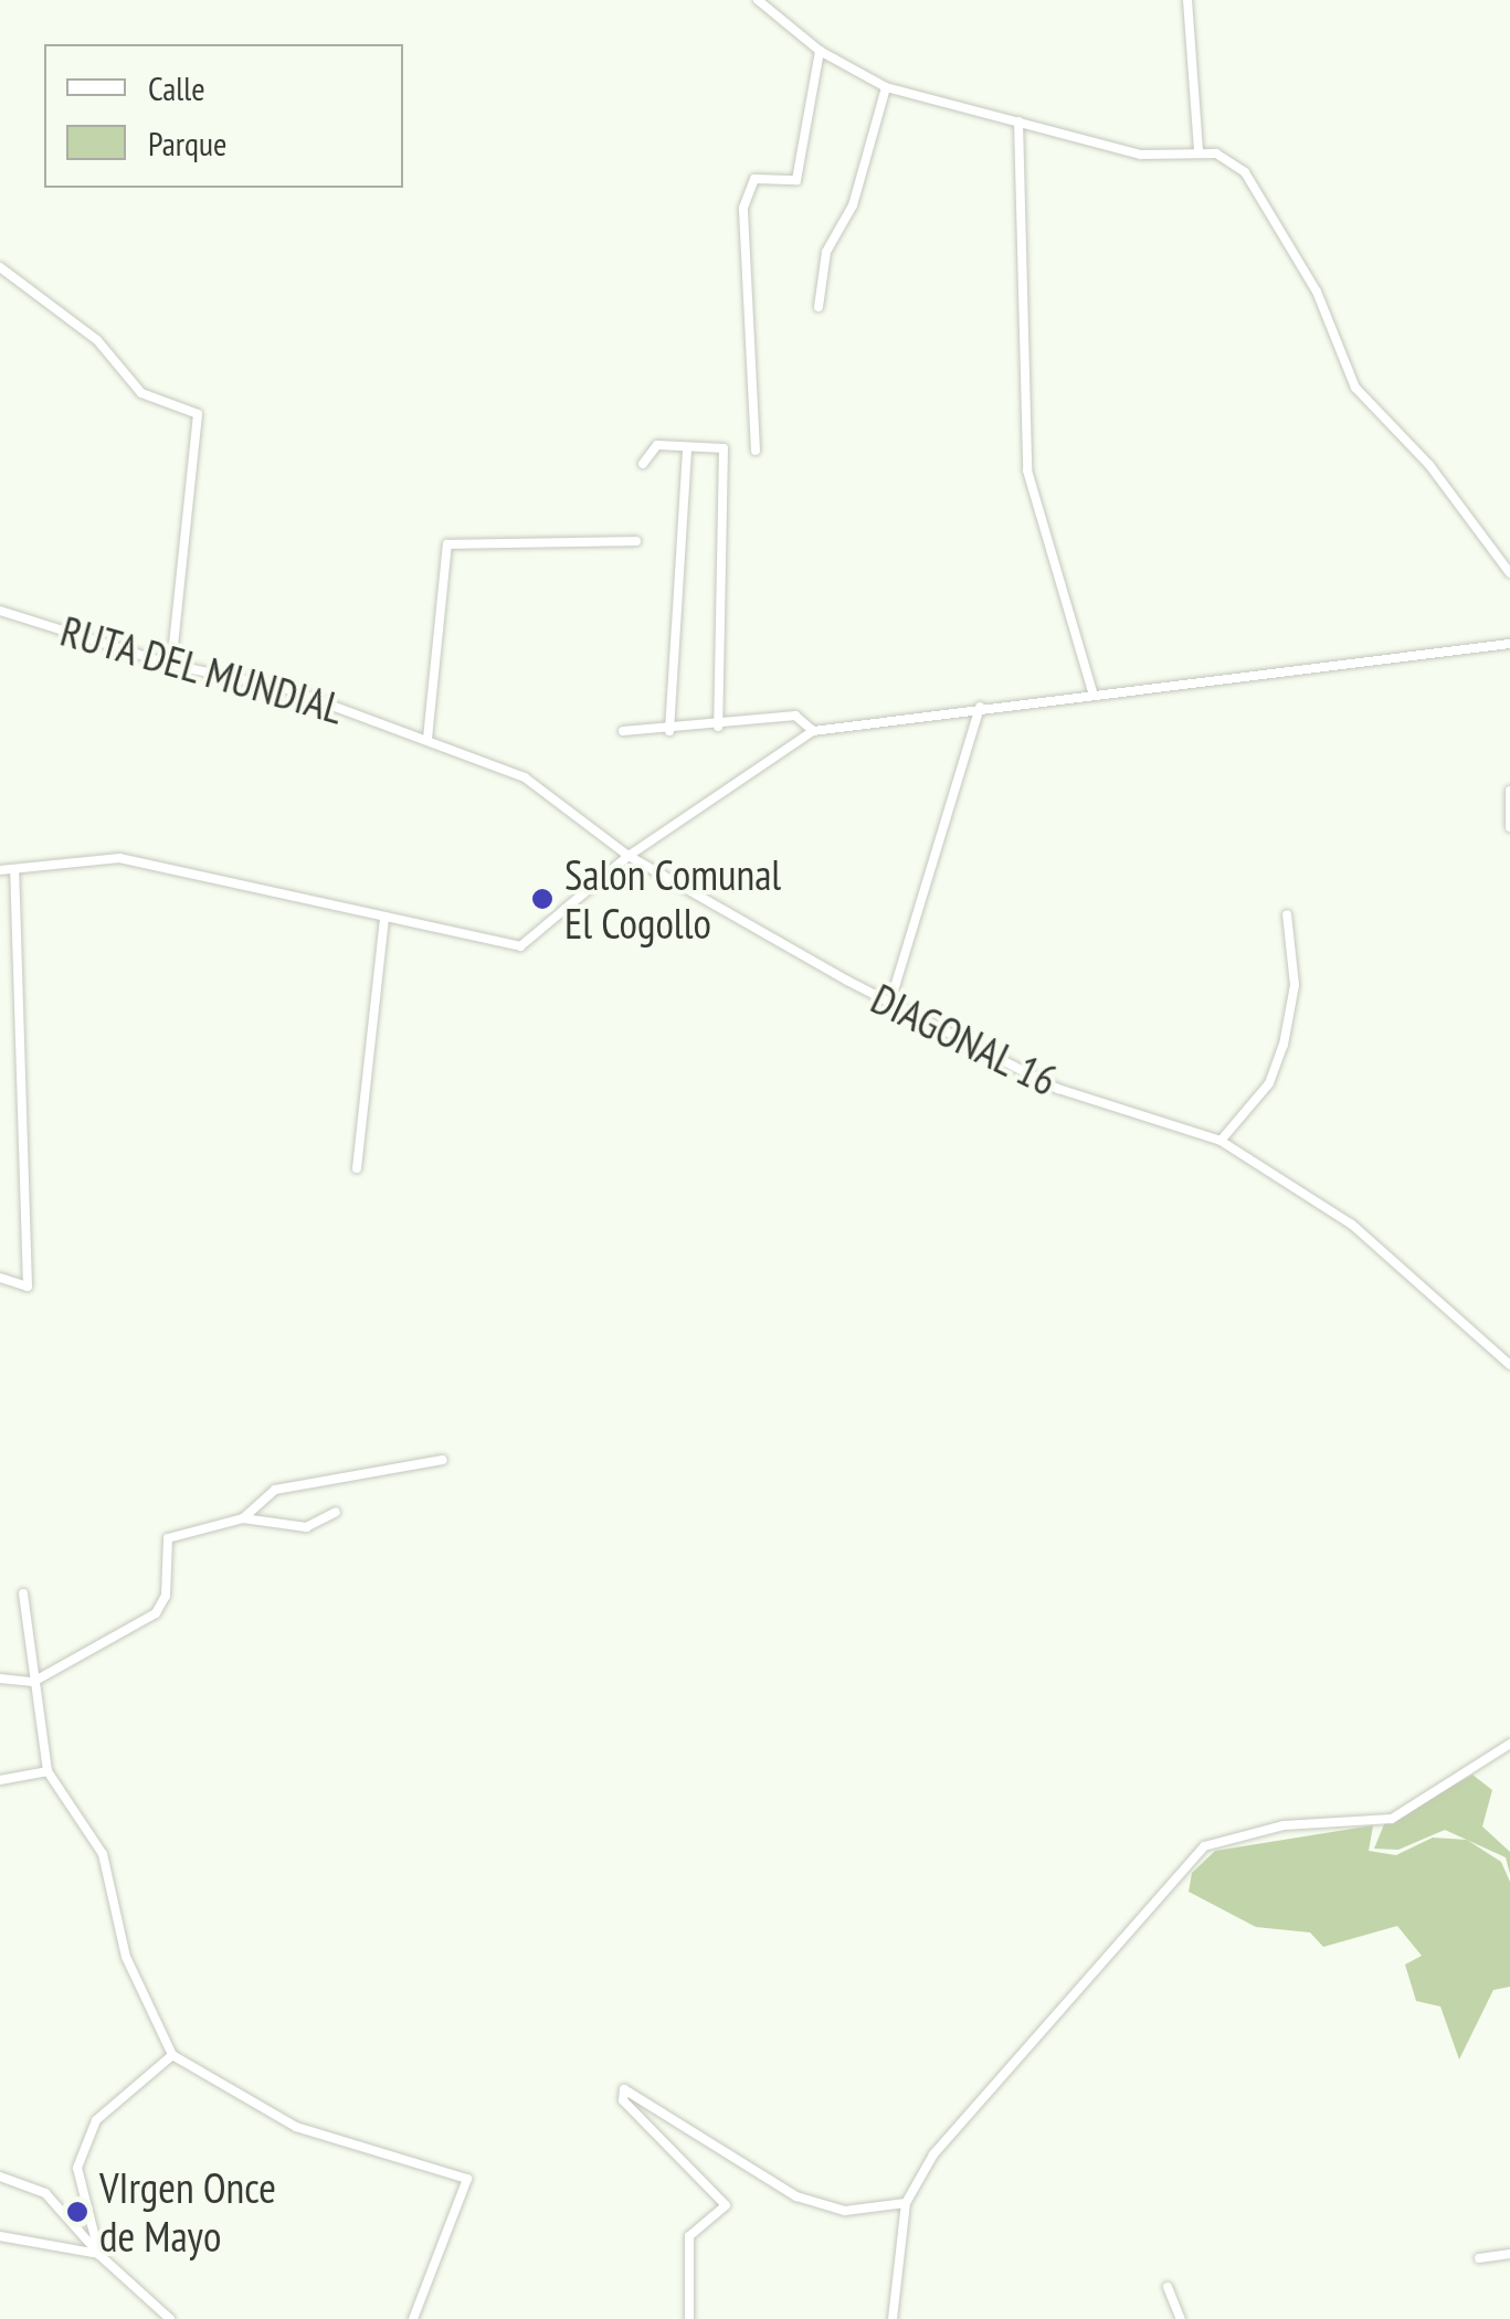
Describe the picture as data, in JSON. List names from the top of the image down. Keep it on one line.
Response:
{"streets":{"street":["RUTA DEL MUNDIAL","DIAGONAL 16"]},"crossings":[["RUTA DEL MUNDIAL","DIAGONAL 16"]],"places":["Salon Comunal El Cogollo","VIrgen Once de Mayo"],"legend":["Calle","Parque"]}
